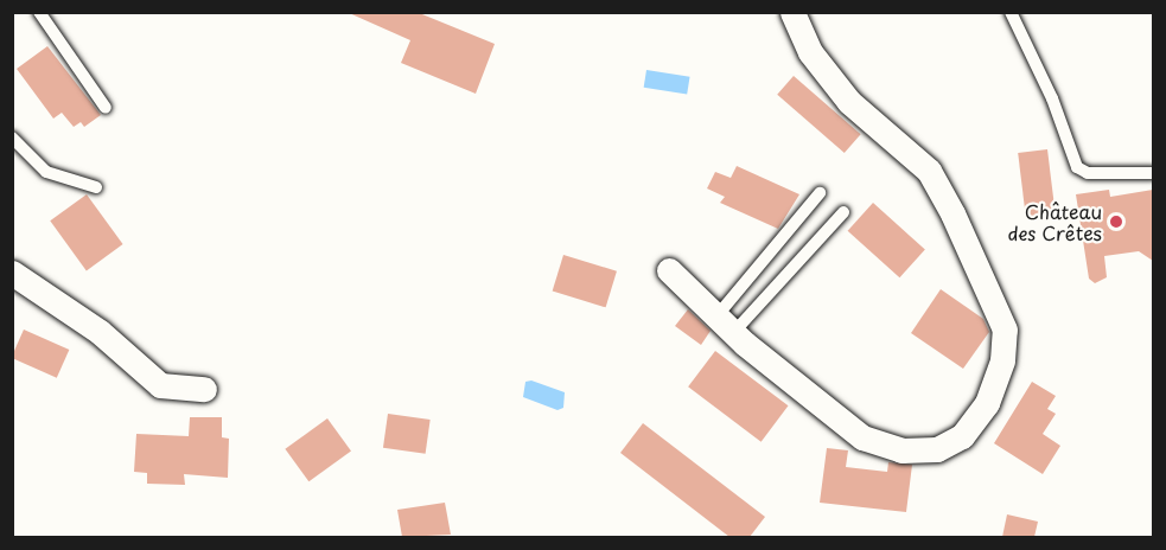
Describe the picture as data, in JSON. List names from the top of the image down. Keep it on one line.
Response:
{"places":["Château des Crêtes"]}
